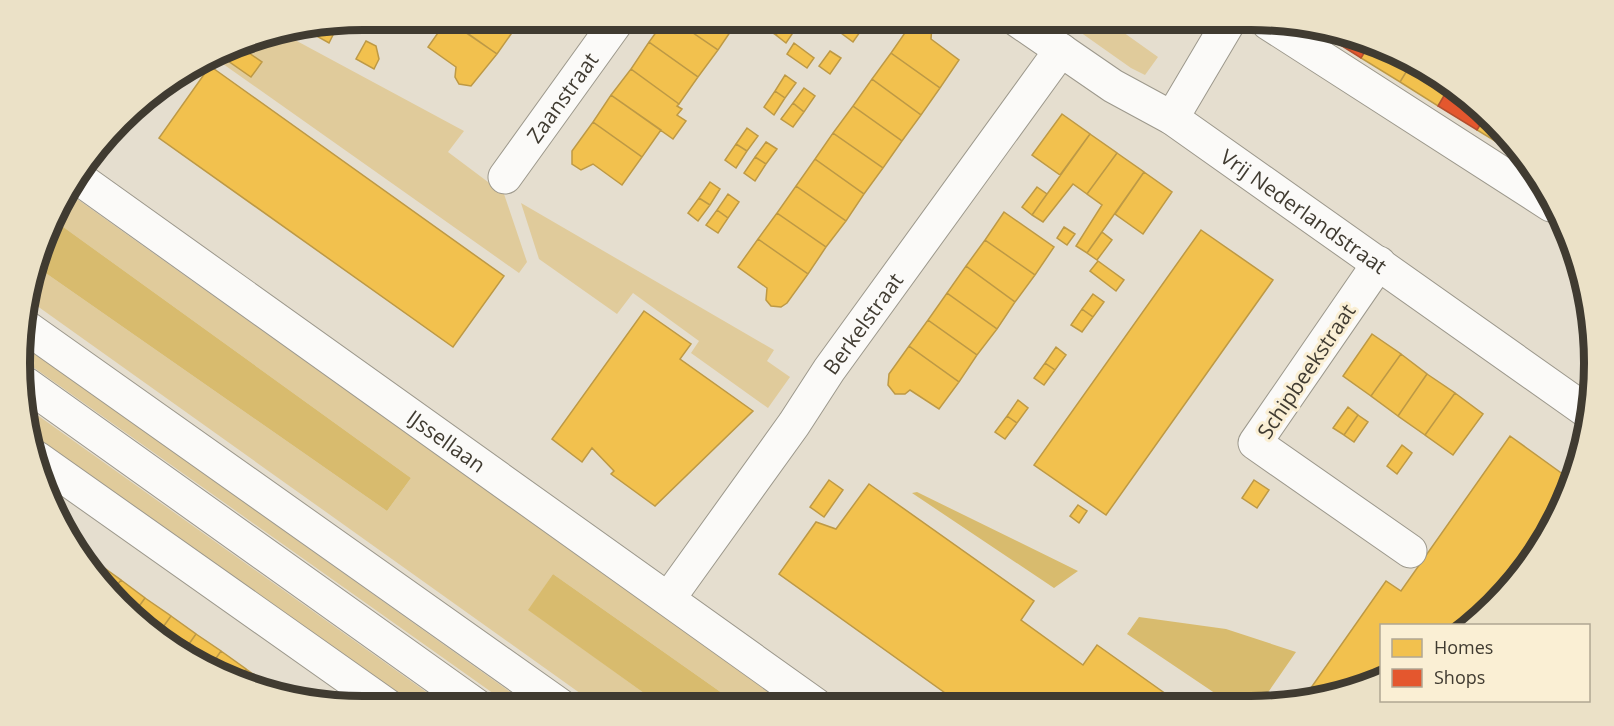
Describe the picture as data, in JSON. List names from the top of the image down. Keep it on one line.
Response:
{"streets":{"street":["Zaanstraat","Vrij Nederlandstraat","Berkelstraat","Schipbeekstraat","IJssellaan"]},"crossings":[["Vrij Nederlandstraat","Berkelstraat"],["Vrij Nederlandstraat","Schipbeekstraat"],["Berkelstraat","IJssellaan"]],"legend":["Homes","Shops"]}
